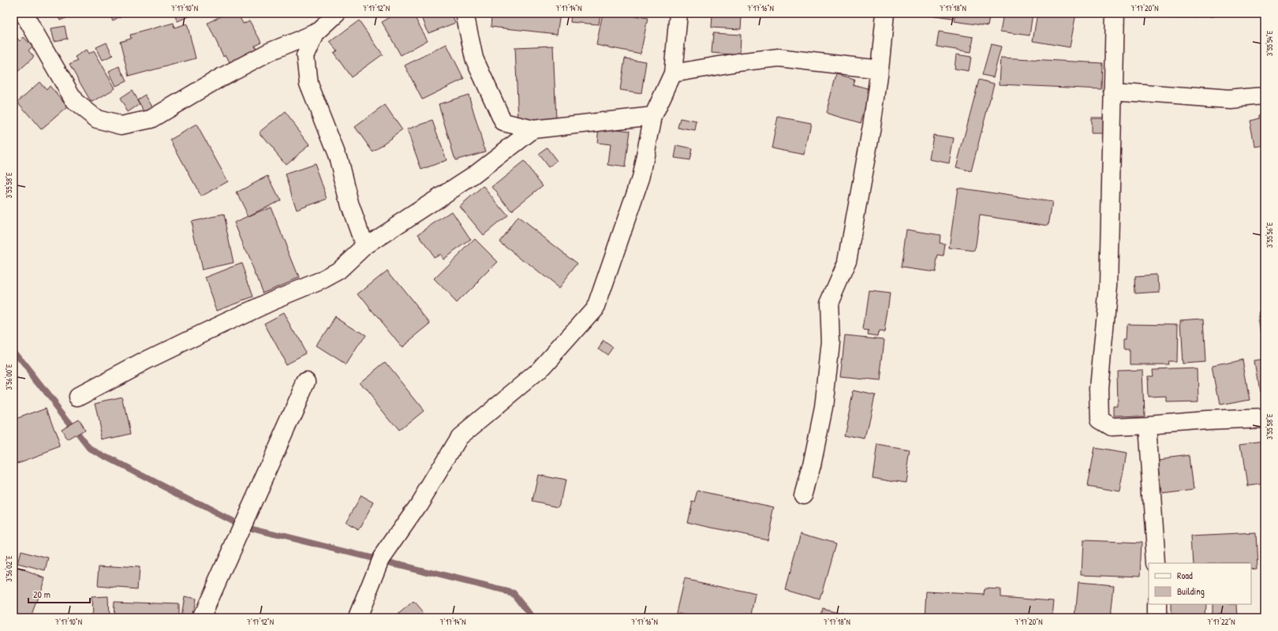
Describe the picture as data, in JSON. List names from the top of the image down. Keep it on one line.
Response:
{"legend":["Road","Building"],"scale_bar":"20 m","coordinates":["7°17'10\"N","7°17'12\"N","7°17'14\"N","7°17'16\"N","7°17'18\"N","7°17'20\"N","3°55'54\"E","3°55'58\"E","3°55'56\"E","3°56'00\"E","3°56'02\"E","7°17'22\"N"]}
